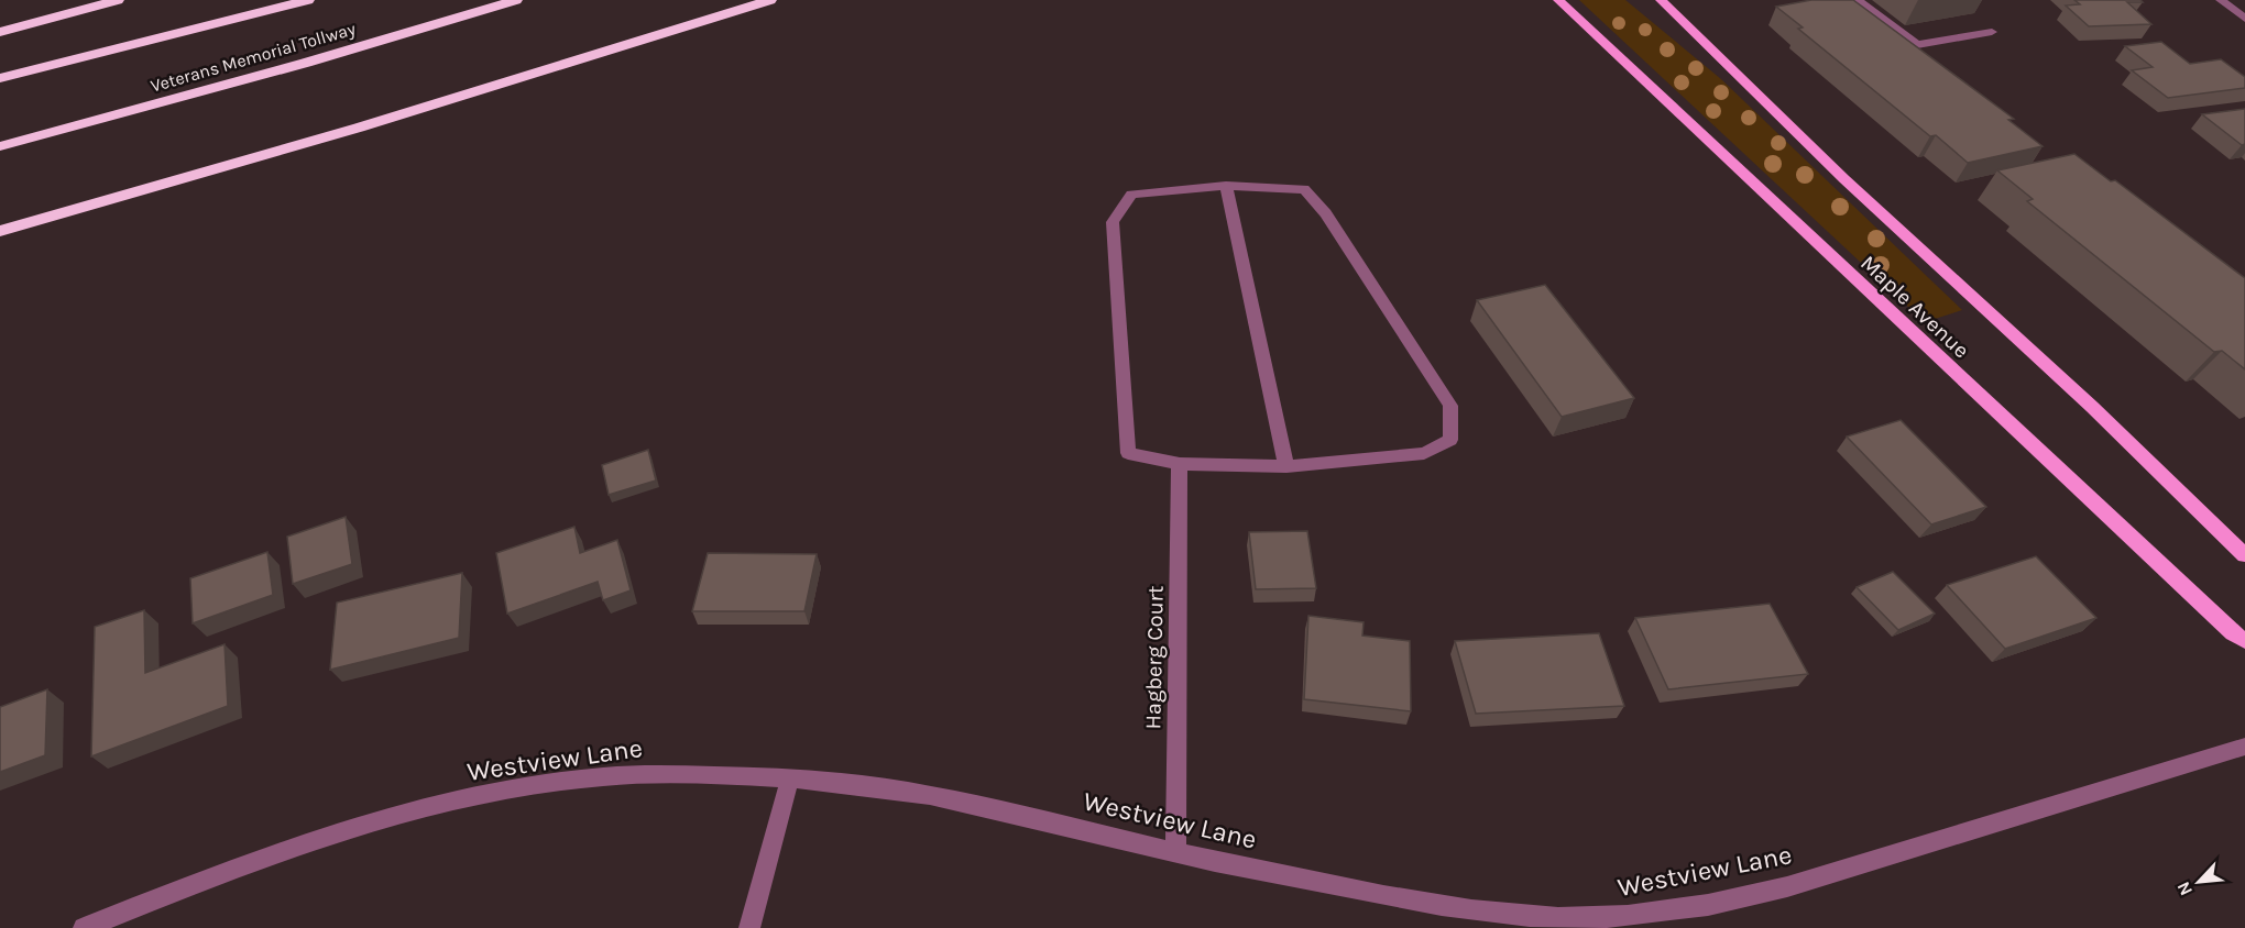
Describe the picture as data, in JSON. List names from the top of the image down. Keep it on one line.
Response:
{"streets":{"highway":["Veterans Memorial Tollway"],"main road":["Maple Avenue"],"street":["Hagberg Court","Westview Lane"]},"crossings":[["Hagberg Court","Westview Lane"]],"north":"bottom left"}
